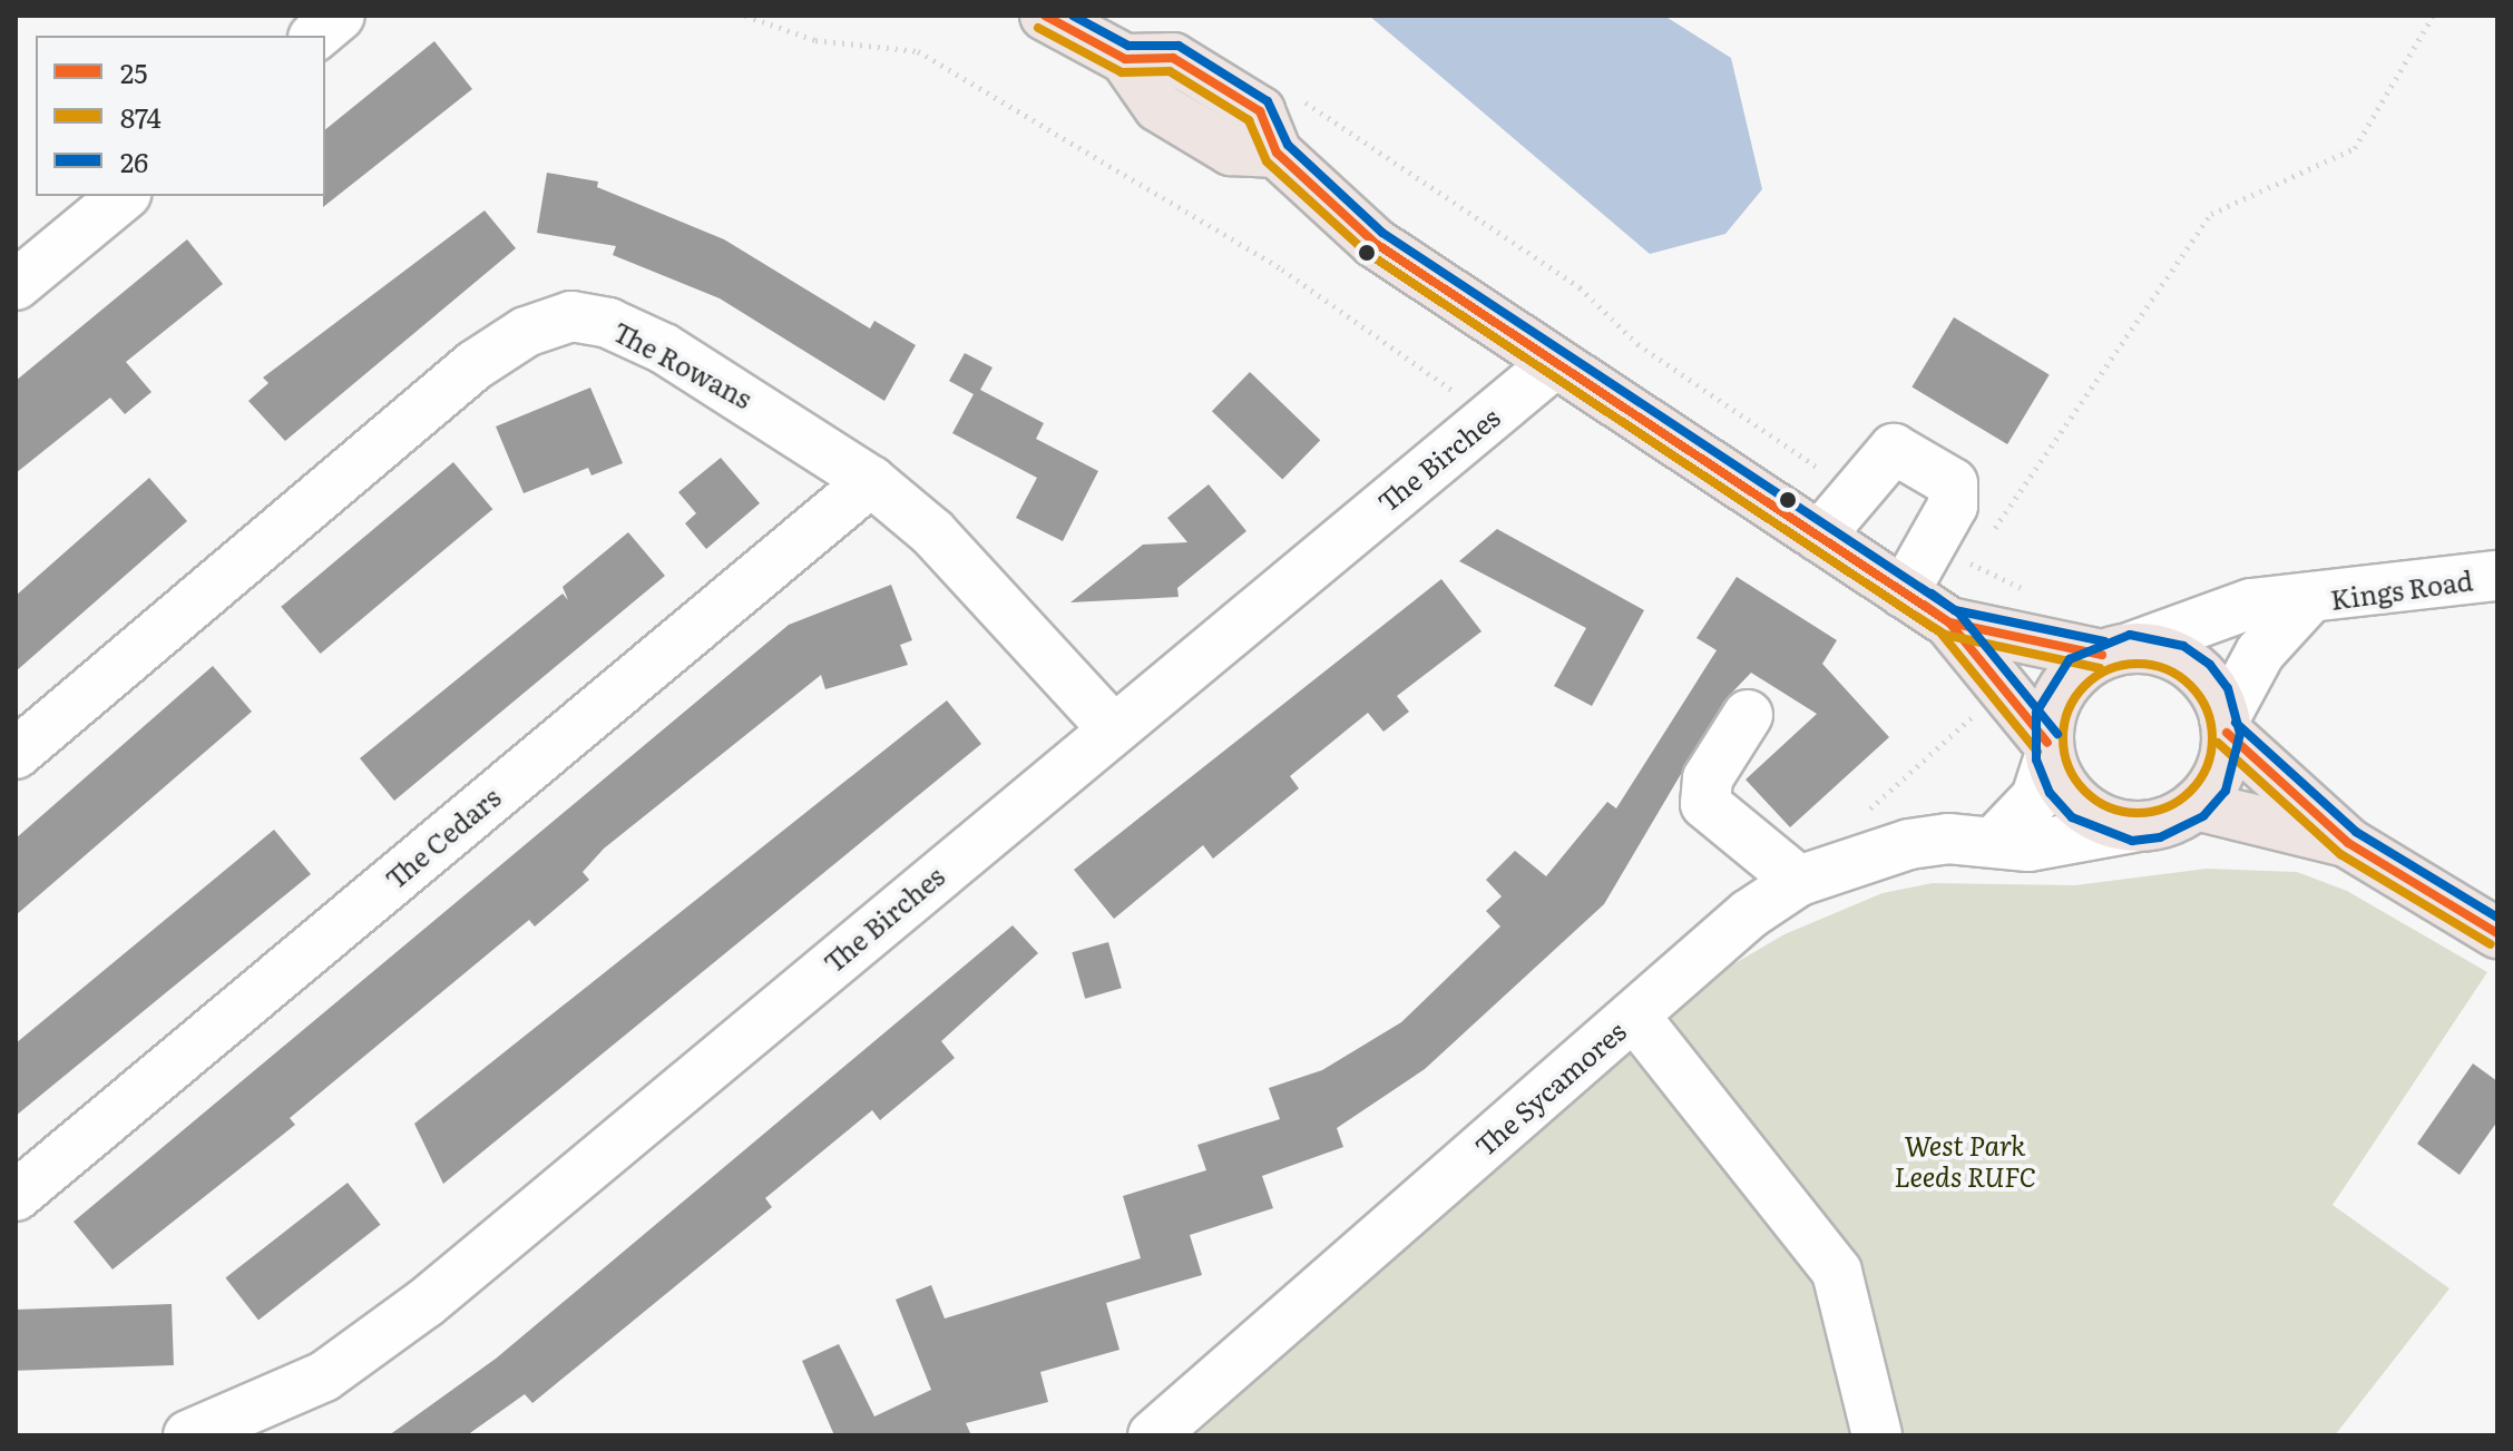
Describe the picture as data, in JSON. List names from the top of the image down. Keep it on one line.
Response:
{"streets":{"street":["The Rowans","The Birches","Kings Road","The Cedars","The Sycamores"]},"crossings":[["The Rowans","The Birches"],["The Rowans","The Cedars"],["Kings Road","The Sycamores"]],"parks":["West Park Leeds RUFC"],"lines":["transit line 25","transit line 26","transit line 874"],"legend":["25","874","26"]}
